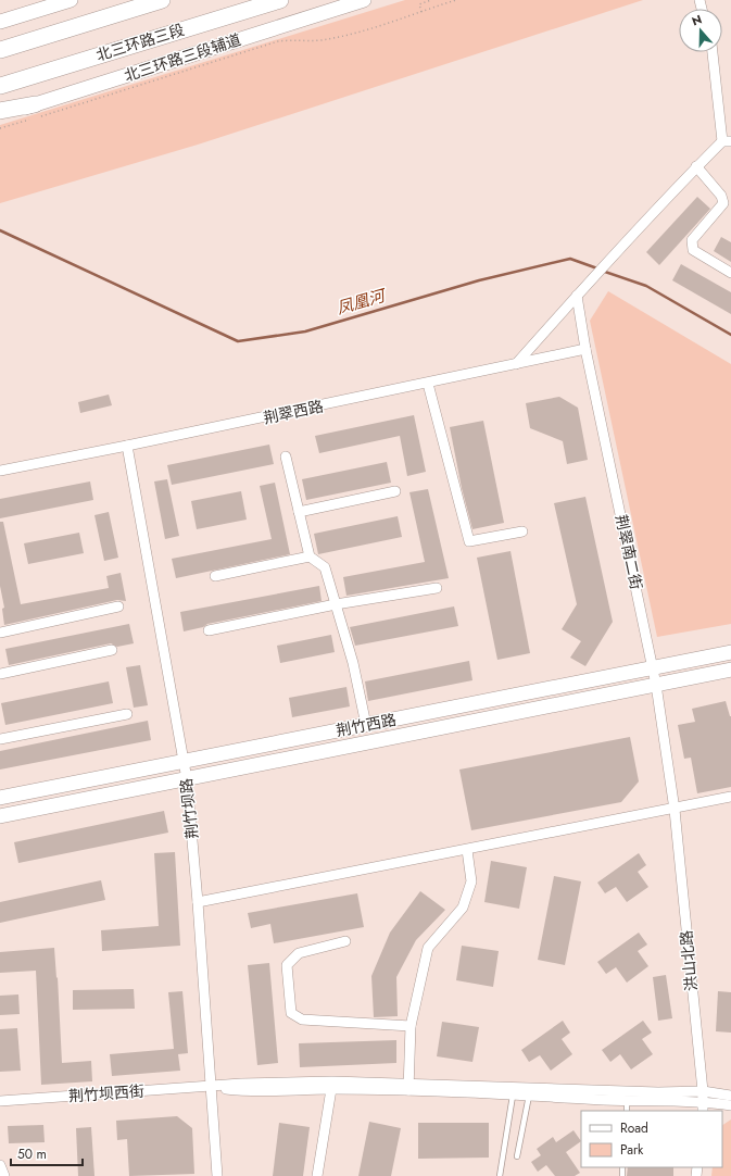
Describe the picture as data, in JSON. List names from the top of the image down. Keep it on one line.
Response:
{"streets":{"highway":["北三环路三段"],"main road":["北三环路三段辅道","荆竹西路"],"street":["荆翠西路","荆翠南二街","荆竹坝路","洪山北路","荆竹坝西街"]},"crossings":[["荆翠西路","荆翠南二街"],["荆翠西路","荆竹坝路"],["荆翠南二街","荆竹西路"],["荆翠南二街","洪山北路"],["荆竹西路","荆竹坝路"],["荆竹坝路","荆竹坝西街"]],"water":["凤凰河"],"legend":["Road","Park"],"scale_bar":"50 m","north":"top"}
